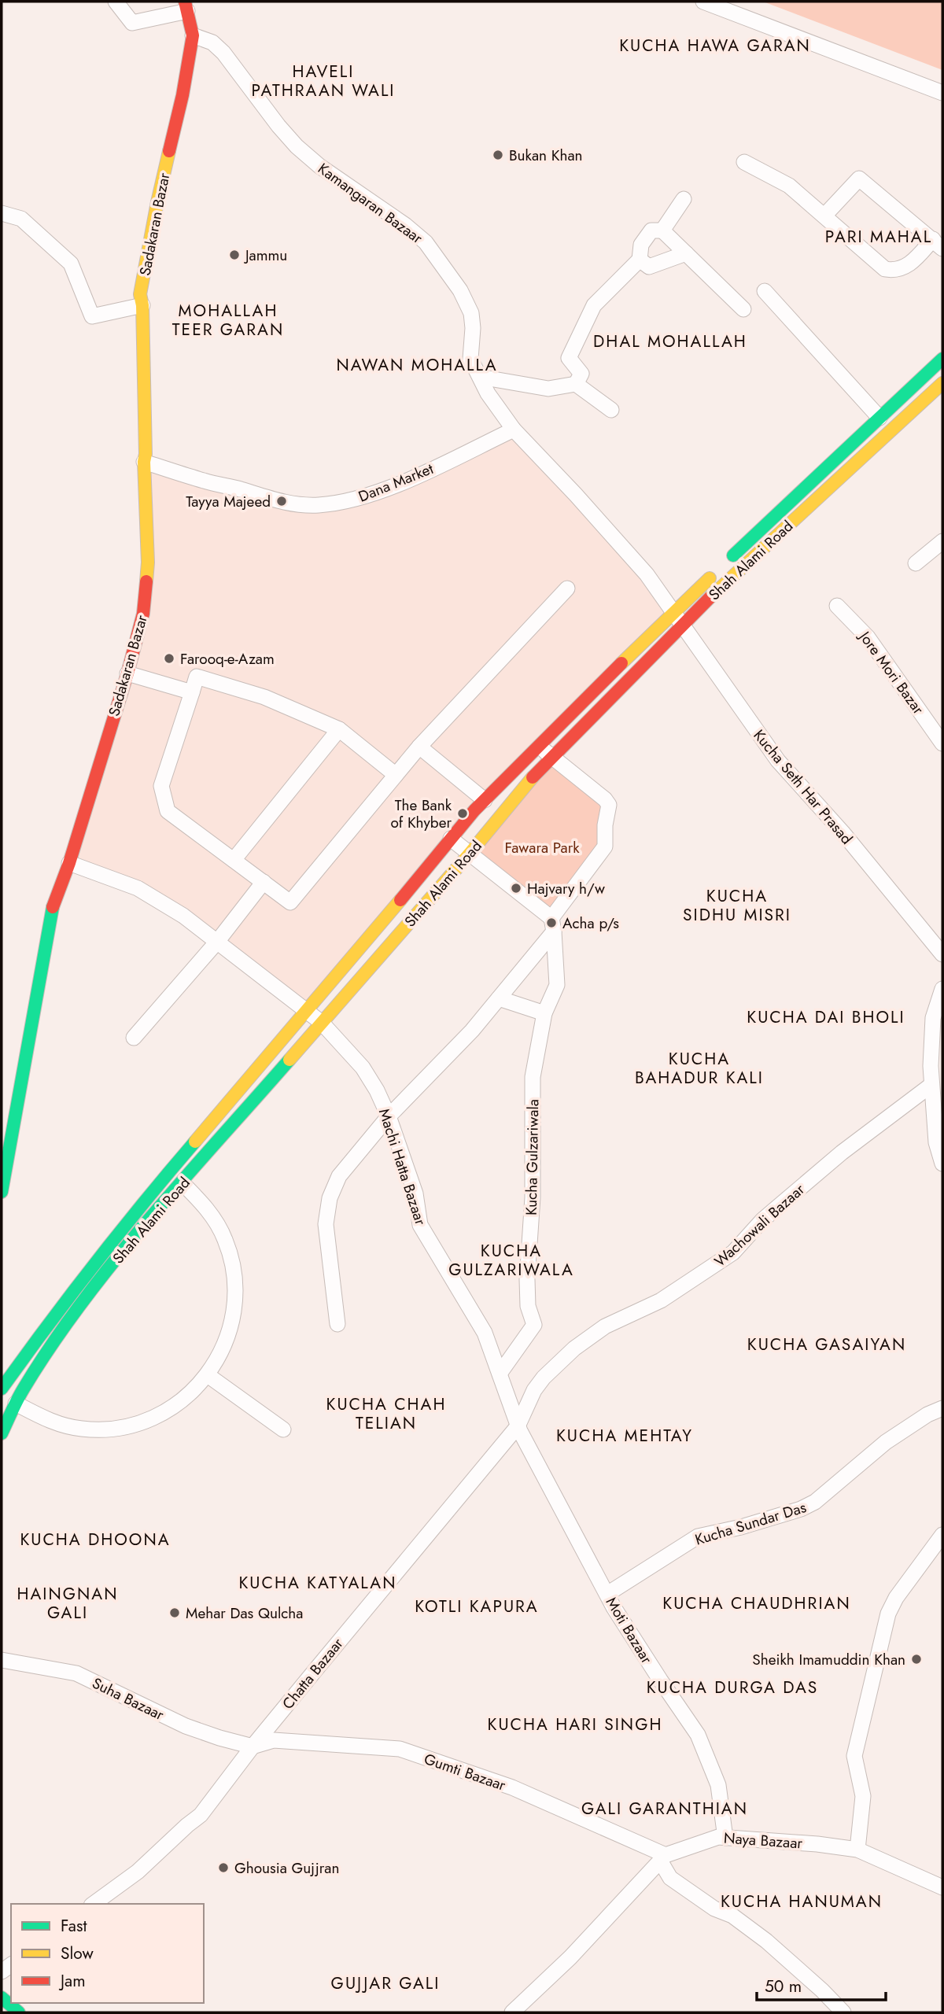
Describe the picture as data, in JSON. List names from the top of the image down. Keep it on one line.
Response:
{"streets":{"street":["Kamangaran Bazaar","Sadakaran Bazar","Dana Market","Shah Alami Road","Jore Mori Bazar","Kucha Seth Har Prasad","Kucha Gulzariwala","Machi Hatta Bazaar","Wachowali Bazaar","Kucha Sundar Das","Moti Bazaar","Chatta Bazaar","Suha Bazaar","Gumti Bazaar","Naya Bazaar"]},"crossings":[["Kamangaran Bazaar","Sadakaran Bazar"],["Kamangaran Bazaar","Dana Market"],["Kamangaran Bazaar","Shah Alami Road"],["Kamangaran Bazaar","Kucha Seth Har Prasad"],["Sadakaran Bazar","Dana Market"],["Sadakaran Bazar","Machi Hatta Bazaar"],["Shah Alami Road","Kucha Seth Har Prasad"],["Shah Alami Road","Machi Hatta Bazaar"],["Kucha Gulzariwala","Machi Hatta Bazaar"],["Machi Hatta Bazaar","Wachowali Bazaar"],["Machi Hatta Bazaar","Moti Bazaar"],["Machi Hatta Bazaar","Chatta Bazaar"],["Wachowali Bazaar","Moti Bazaar"],["Wachowali Bazaar","Chatta Bazaar"],["Kucha Sundar Das","Moti Bazaar"],["Moti Bazaar","Chatta Bazaar"],["Moti Bazaar","Naya Bazaar"],["Chatta Bazaar","Suha Bazaar"],["Chatta Bazaar","Gumti Bazaar"],["Suha Bazaar","Gumti Bazaar"],["Gumti Bazaar","Naya Bazaar"]],"districts":["KUCHA HAWA GARAN","HAVELI PATHRAAN WALI","PARI MAHAL","MOHALLAH TEER GARAN","DHAL MOHALLAH","NAWAN MOHALLA","KUCHA SIDHU MISRI","KUCHA DAI BHOLI","KUCHA BAHADUR KALI","KUCHA GULZARIWALA","KUCHA GASAIYAN","KUCHA CHAH TELIAN","KUCHA MEHTAY","KUCHA DHOONA","KUCHA KATYALAN","HAINGNAN GALI","KUCHA CHAUDHRIAN","KOTLI KAPURA","KUCHA DURGA DAS","KUCHA HARI SINGH","GALI GARANTHIAN","KUCHA HANUMAN","GUJJAR GALI"],"parks":["Fawara Park"],"places":["Bukan Khan","Jammu","Tayya Majeed","Farooq-e-Azam","The Bank of Khyber","Hajvary h/w","Acha p/s","Mehar Das Qulcha","Sheikh Imamuddin Khan","Ghousia Gujjran"],"legend":["Fast","Slow","Jam"],"scale_bar":"50 m"}
